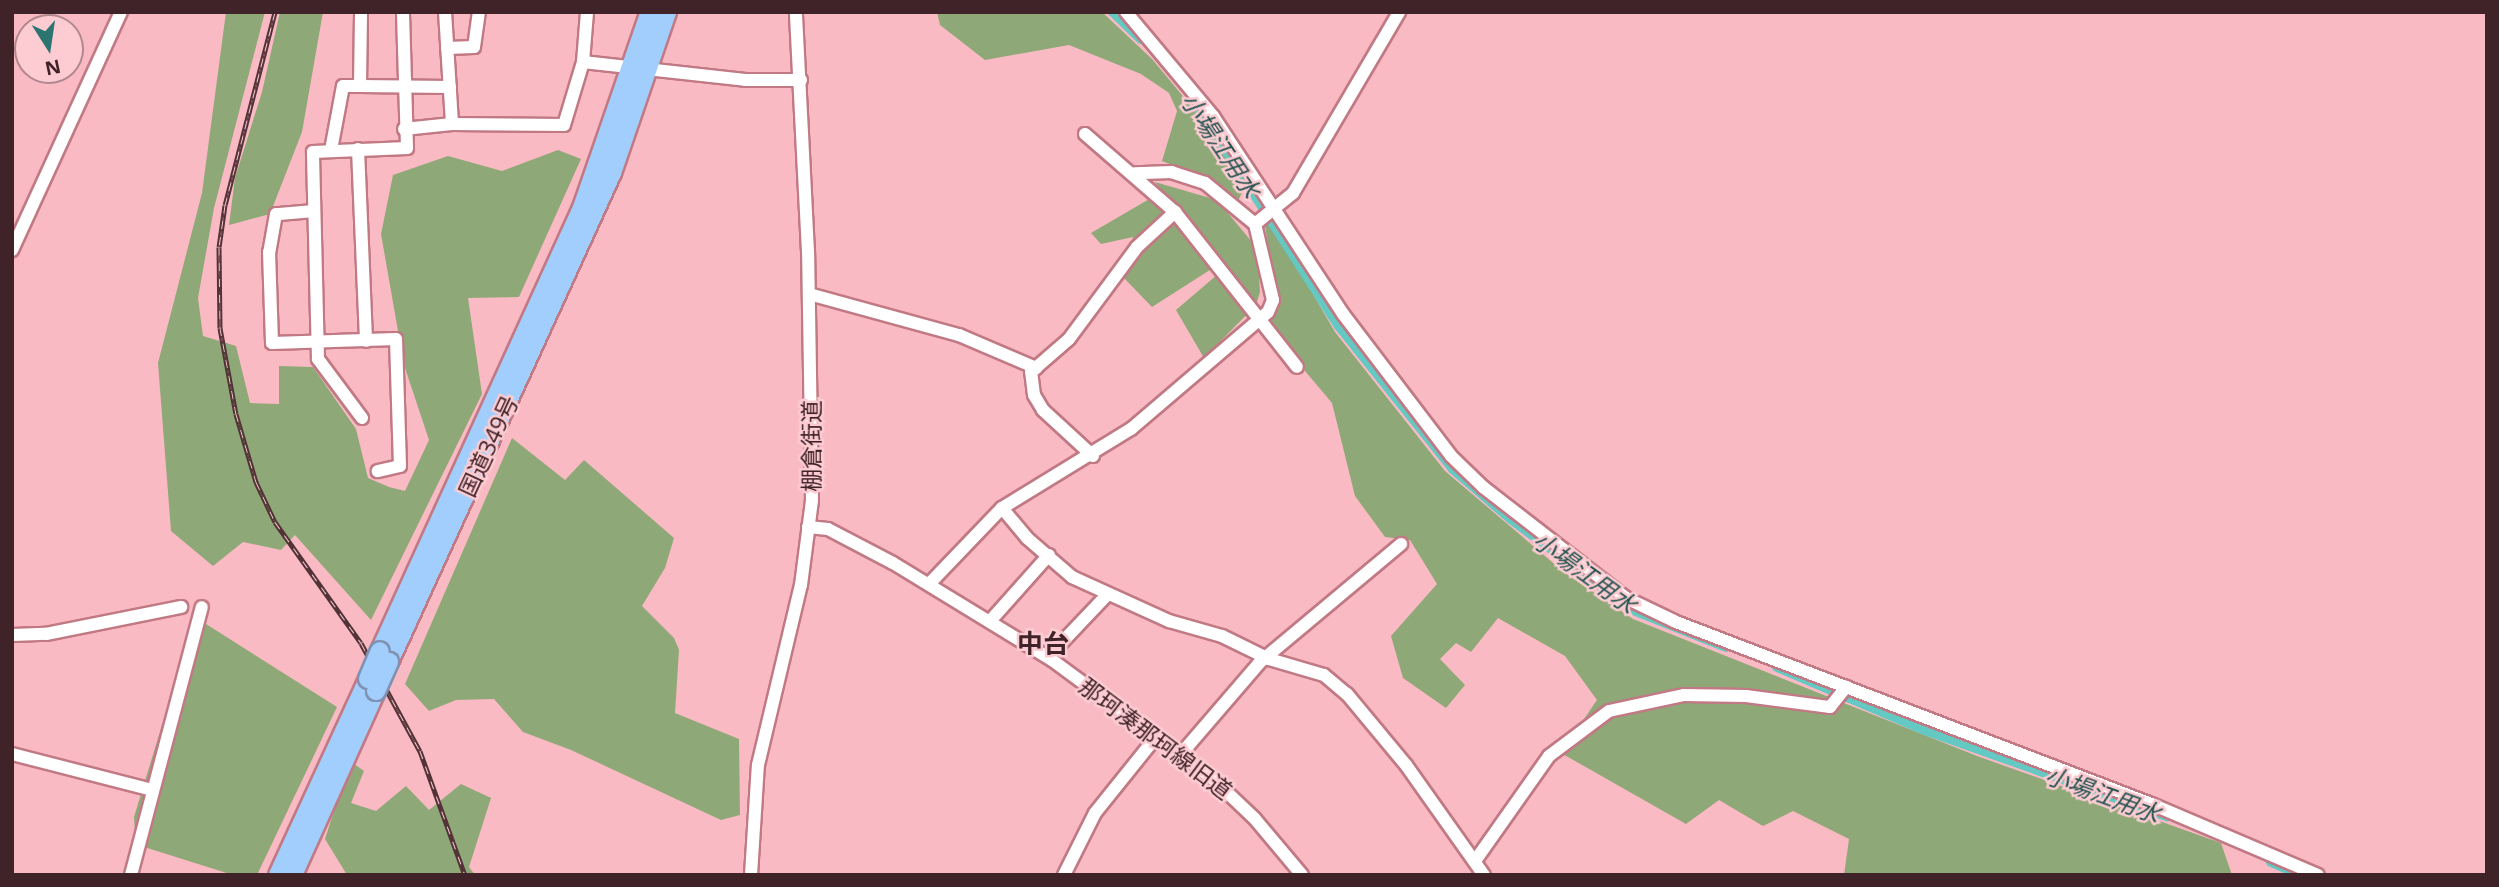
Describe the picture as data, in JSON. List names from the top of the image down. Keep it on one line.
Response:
{"streets":{"highway":["国道349号"],"street":["棚倉街道","那珂湊那珂線旧道"]},"crossings":[["棚倉街道","那珂湊那珂線旧道"]],"districts":["中台"],"water":["小場江用水"],"north":"bottom"}
